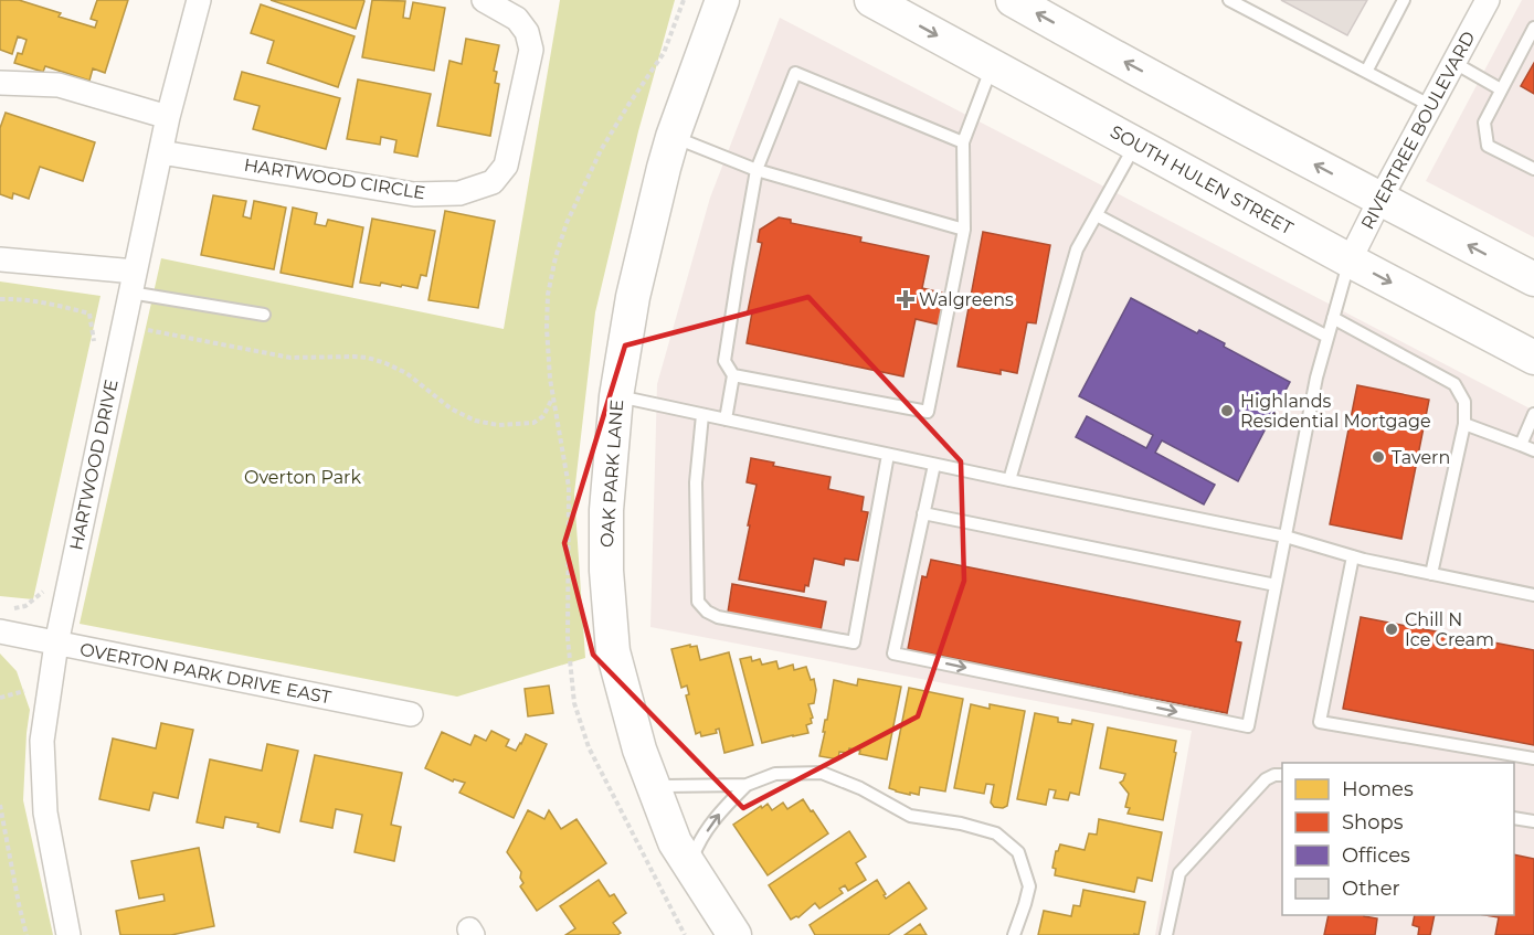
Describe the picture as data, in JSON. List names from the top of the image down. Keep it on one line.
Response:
{"streets":{"main road":["SOUTH HULEN STREET","OAK PARK LANE"],"street":["RIVERTREE BOULEVARD","HARTWOOD CIRCLE","HARTWOOD DRIVE","OVERTON PARK DRIVE EAST"]},"crossings":[["RIVERTREE BOULEVARD","SOUTH HULEN STREET"],["HARTWOOD CIRCLE","HARTWOOD DRIVE"],["HARTWOOD DRIVE","OVERTON PARK DRIVE EAST"]],"parks":["Overton Park"],"places":{"health":["Walgreens"],"other":["Highlands Residential Mortgage","Tavern","Chill N Ice Cream"]},"legend":["Homes","Shops","Offices","Other"]}
